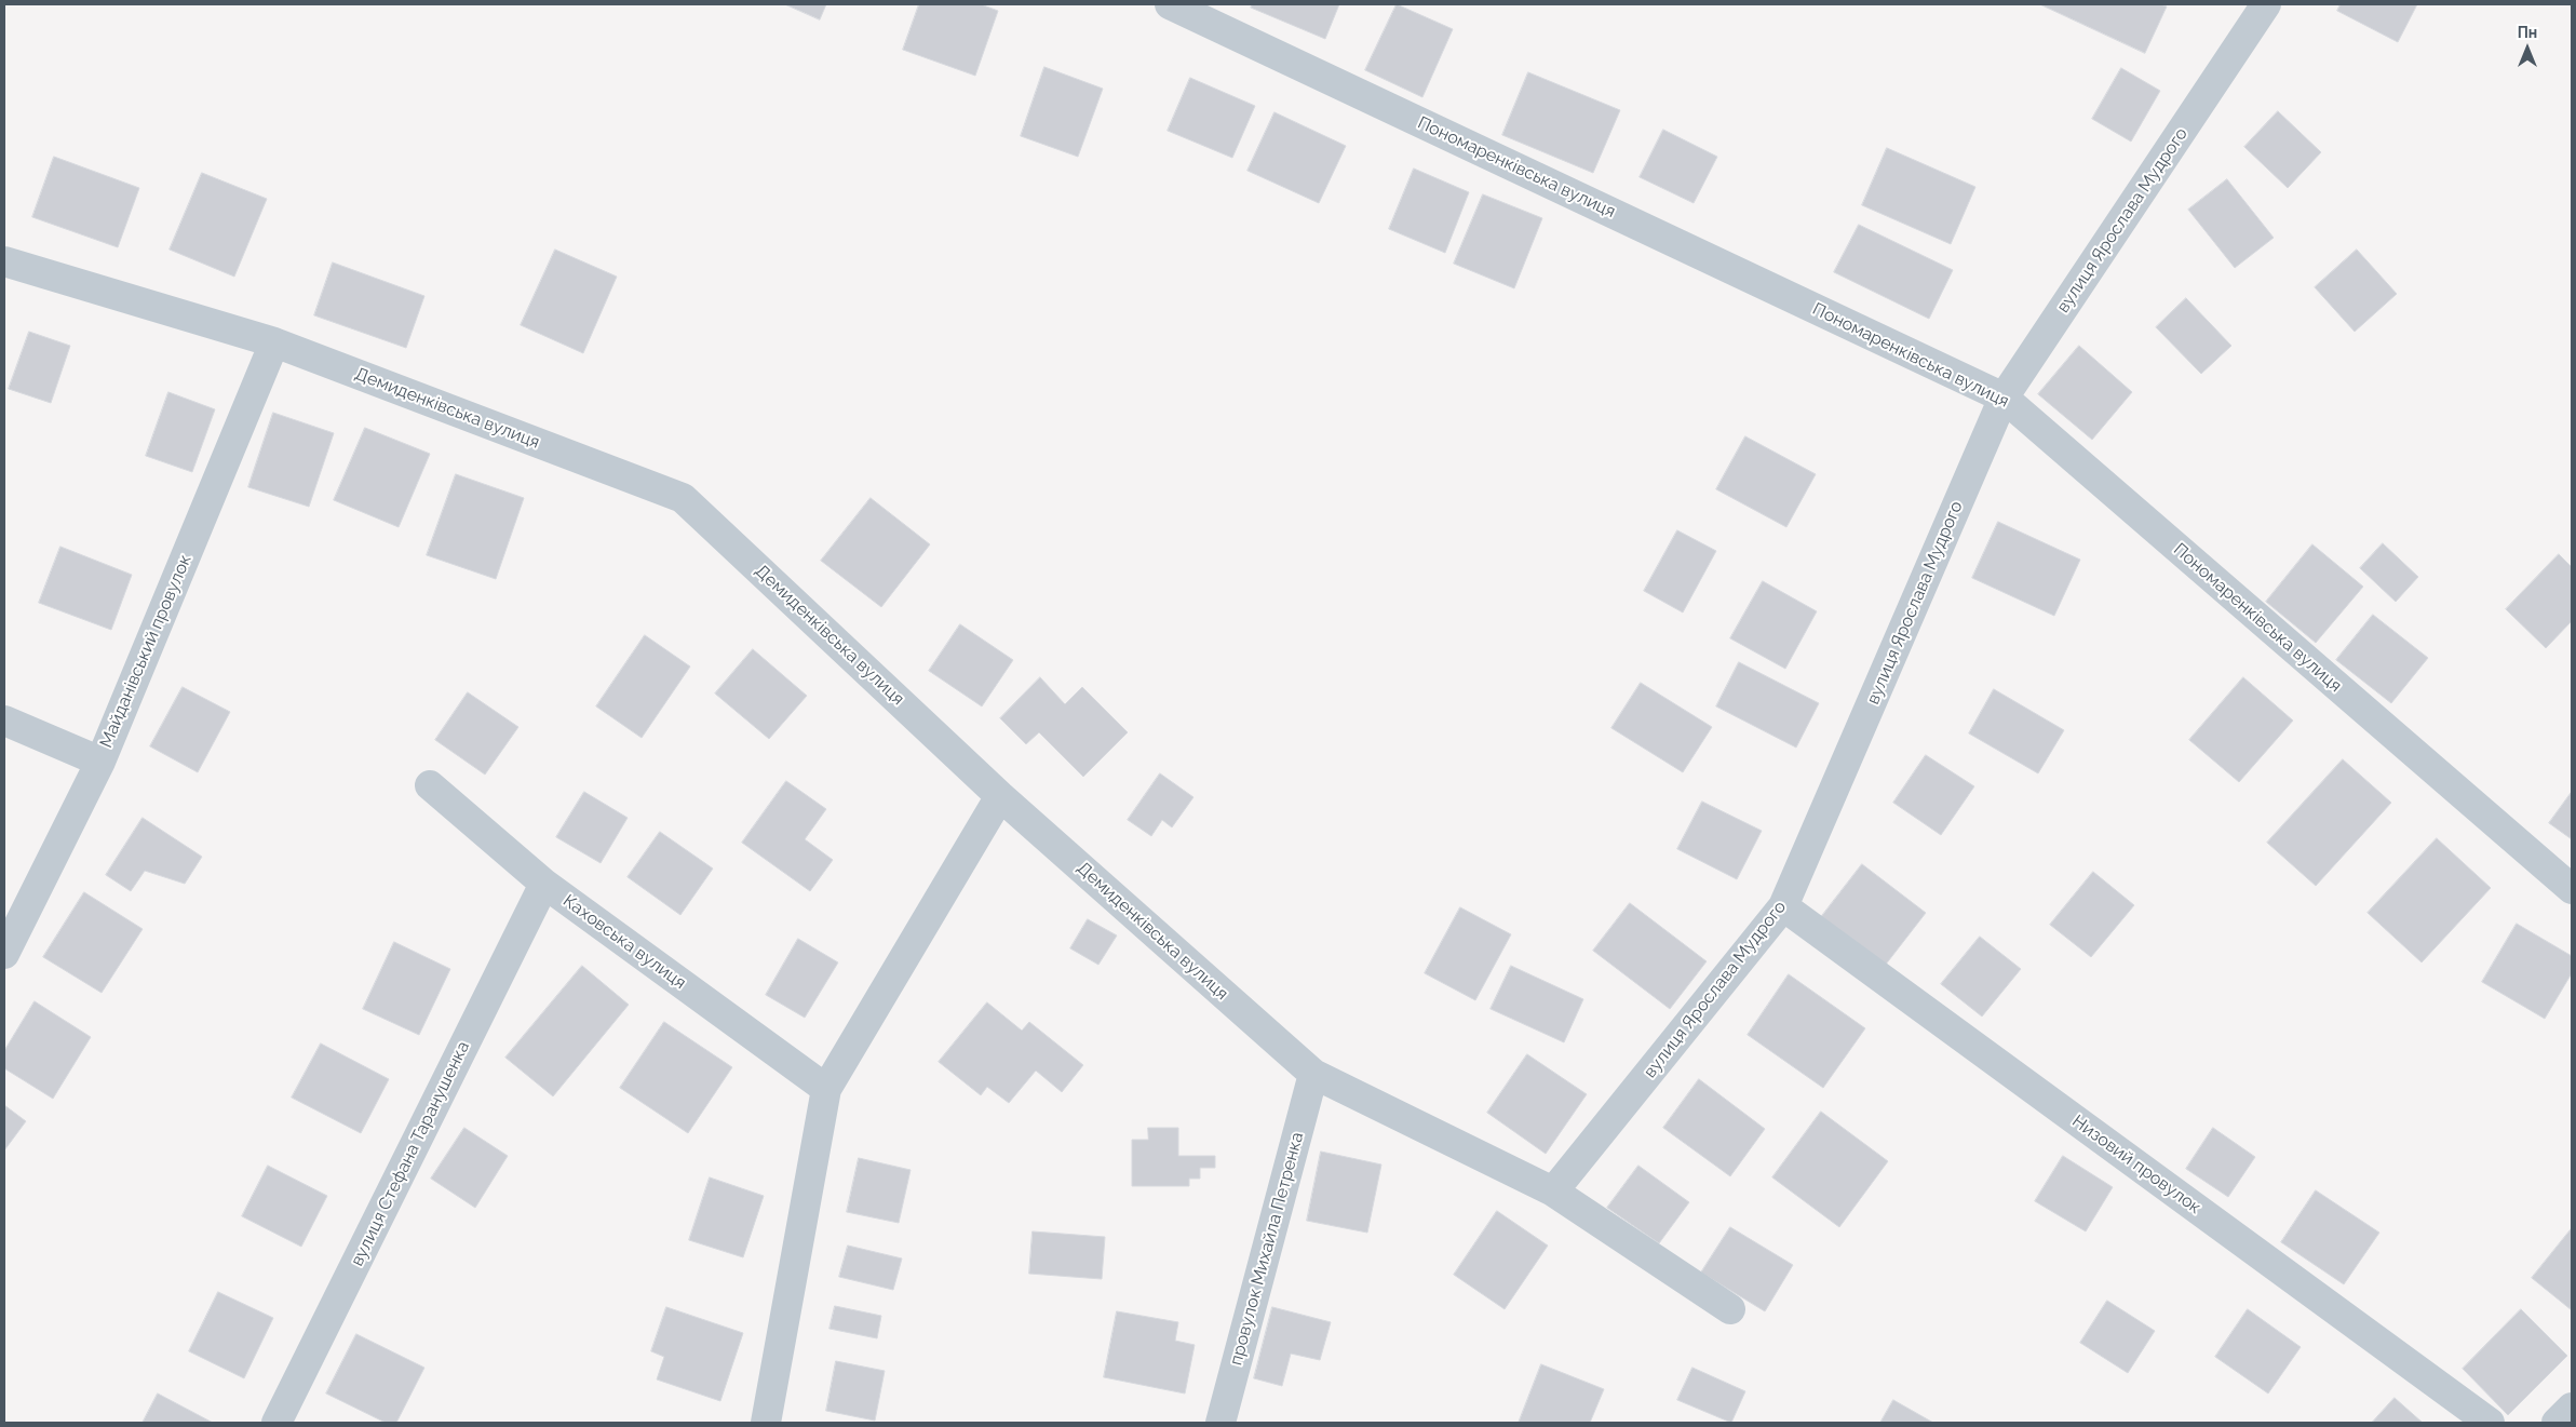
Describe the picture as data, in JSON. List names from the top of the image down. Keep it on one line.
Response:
{"streets":{"street":["Пономаренківська вулиця","вулиця Ярослава Мудрого","Демиденківська вулиця","Майданівський провулок","Каховська вулиця","вулиця Стефана Таранушенка","Низовий провулок","провулок Михайла Петренка"]},"crossings":[["Пономаренківська вулиця","вулиця Ярослава Мудрого"],["вулиця Ярослава Мудрого","Демиденківська вулиця"],["вулиця Ярослава Мудрого","Низовий провулок"],["Демиденківська вулиця","Майданівський провулок"],["Демиденківська вулиця","провулок Михайла Петренка"],["Каховська вулиця","вулиця Стефана Таранушенка"]],"north":"top"}
